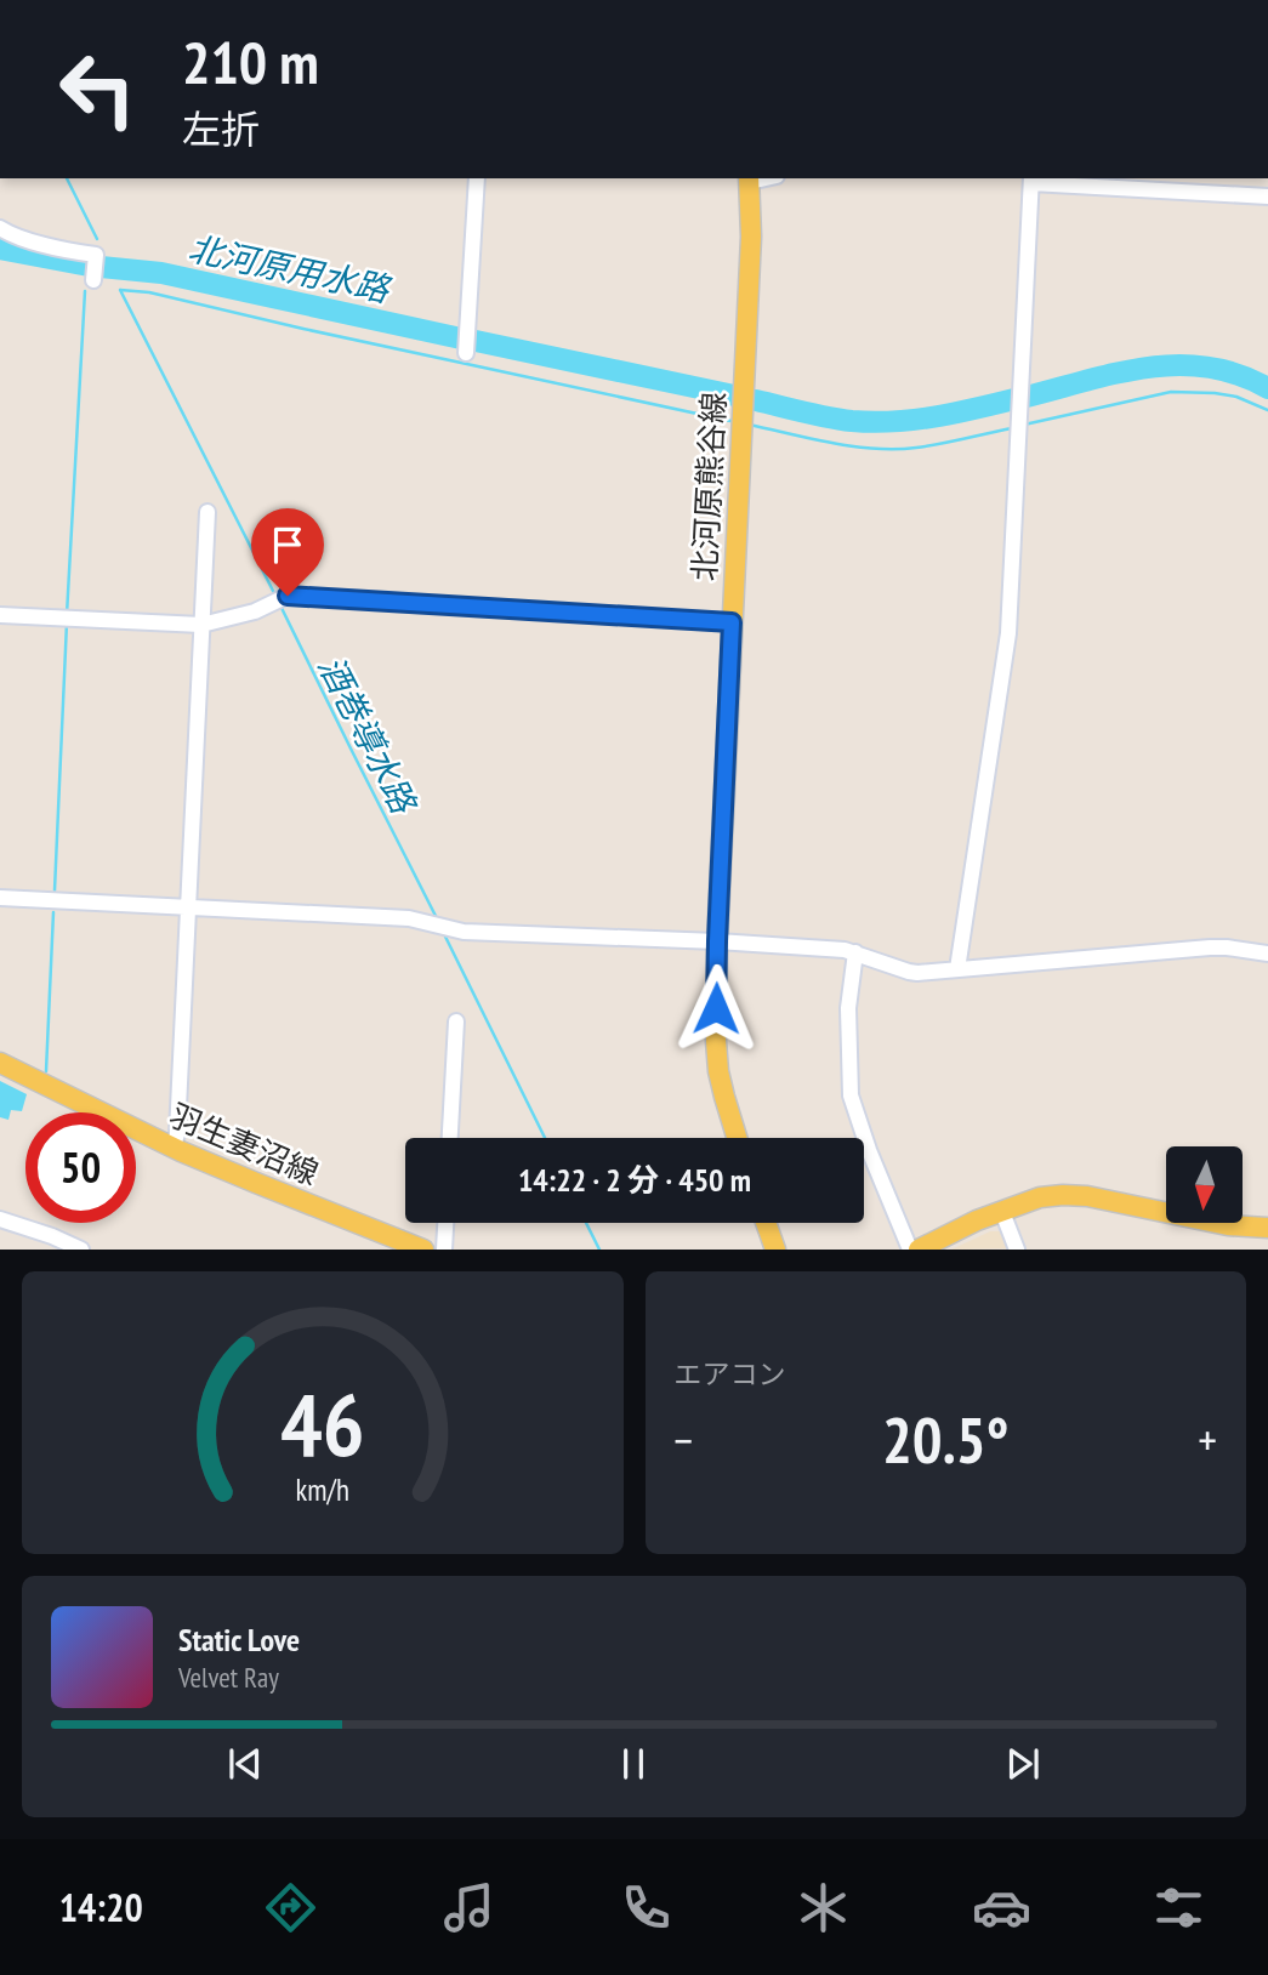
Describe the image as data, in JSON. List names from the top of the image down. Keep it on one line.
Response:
{"streets":{"main road":["北河原熊谷線","羽生妻沼線"]},"water":["北河原用水路","酒巻導水路"],"north":"bottom","page":{"turn":["210 m","左折"],"limit":"50","trip":"14:22 · 2 分 · 450 m","tile":"エアコン","heat":["−","20.5°","+"],"song":["Static Love","Velvet Ray"],"tabs":"14:20","gauge":["46","km/h"]}}
